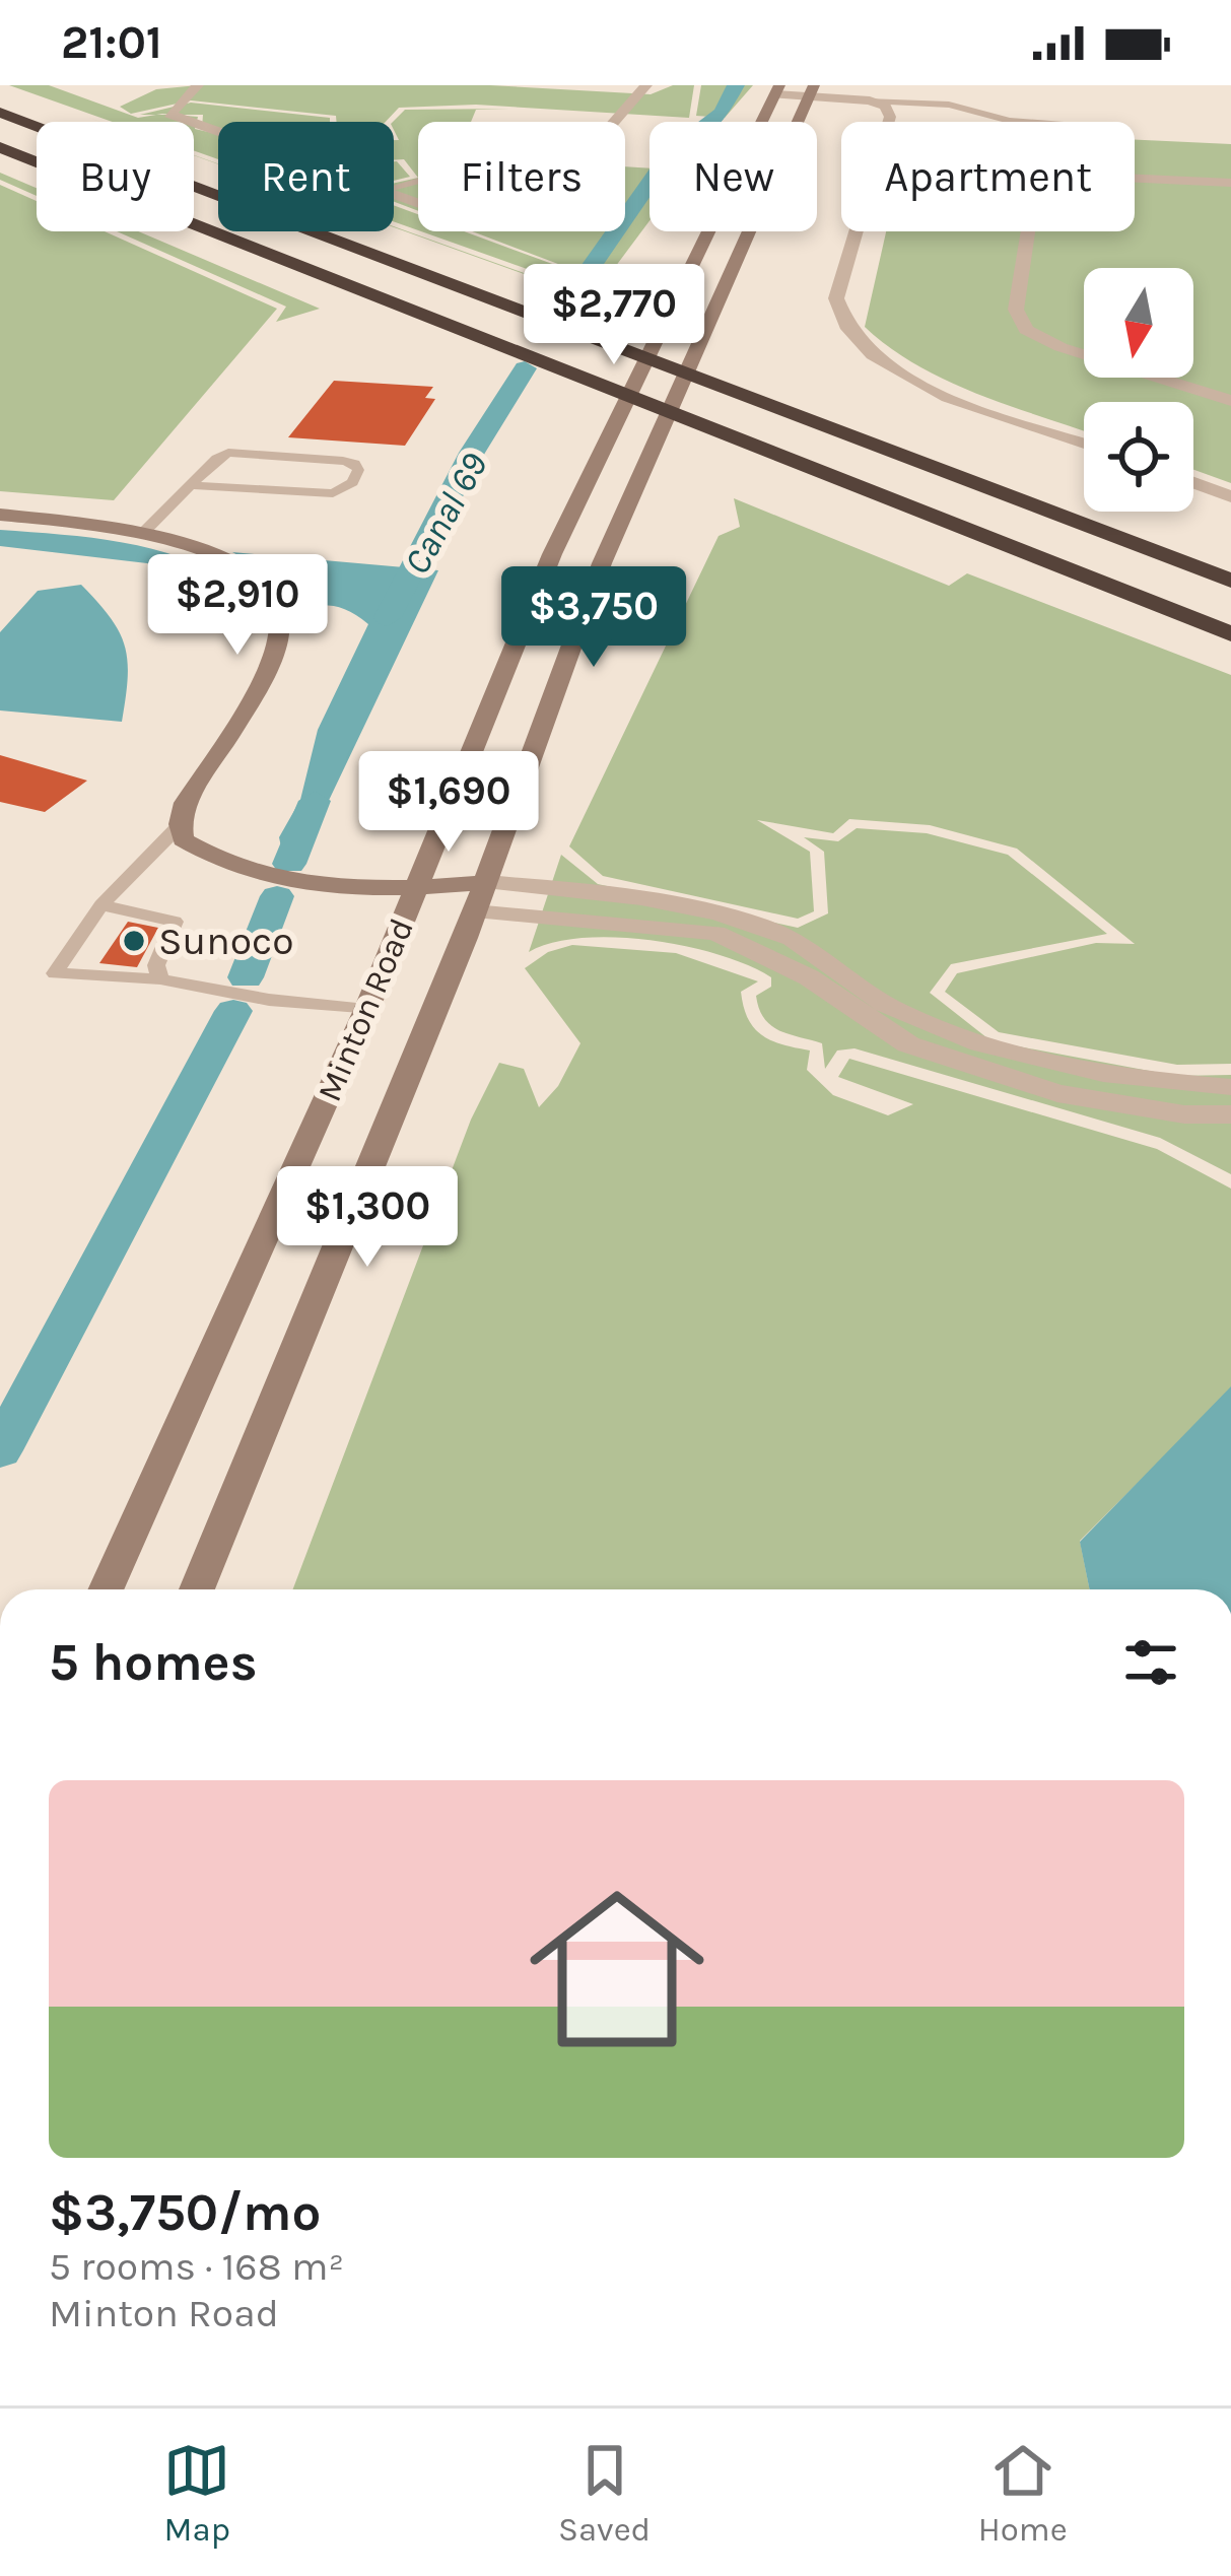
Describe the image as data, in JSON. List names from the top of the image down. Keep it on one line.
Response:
{"streets":{"main road":["Minton Road"]},"water":["Canal 69"],"places":["Sunoco"],"north":"bottom","page":{"status":"21:01","chip":["Buy","Rent","Filters","New","Apartment"],"price":["$2,770","$2,910","$3,750","$1,690","$1,300"],"heading":"5 homes","list":[{"name":"$3,750/mo","note":"5 rooms · 168 m² · Minton Road"}],"tabs":["Map","Saved","Home"]}}
